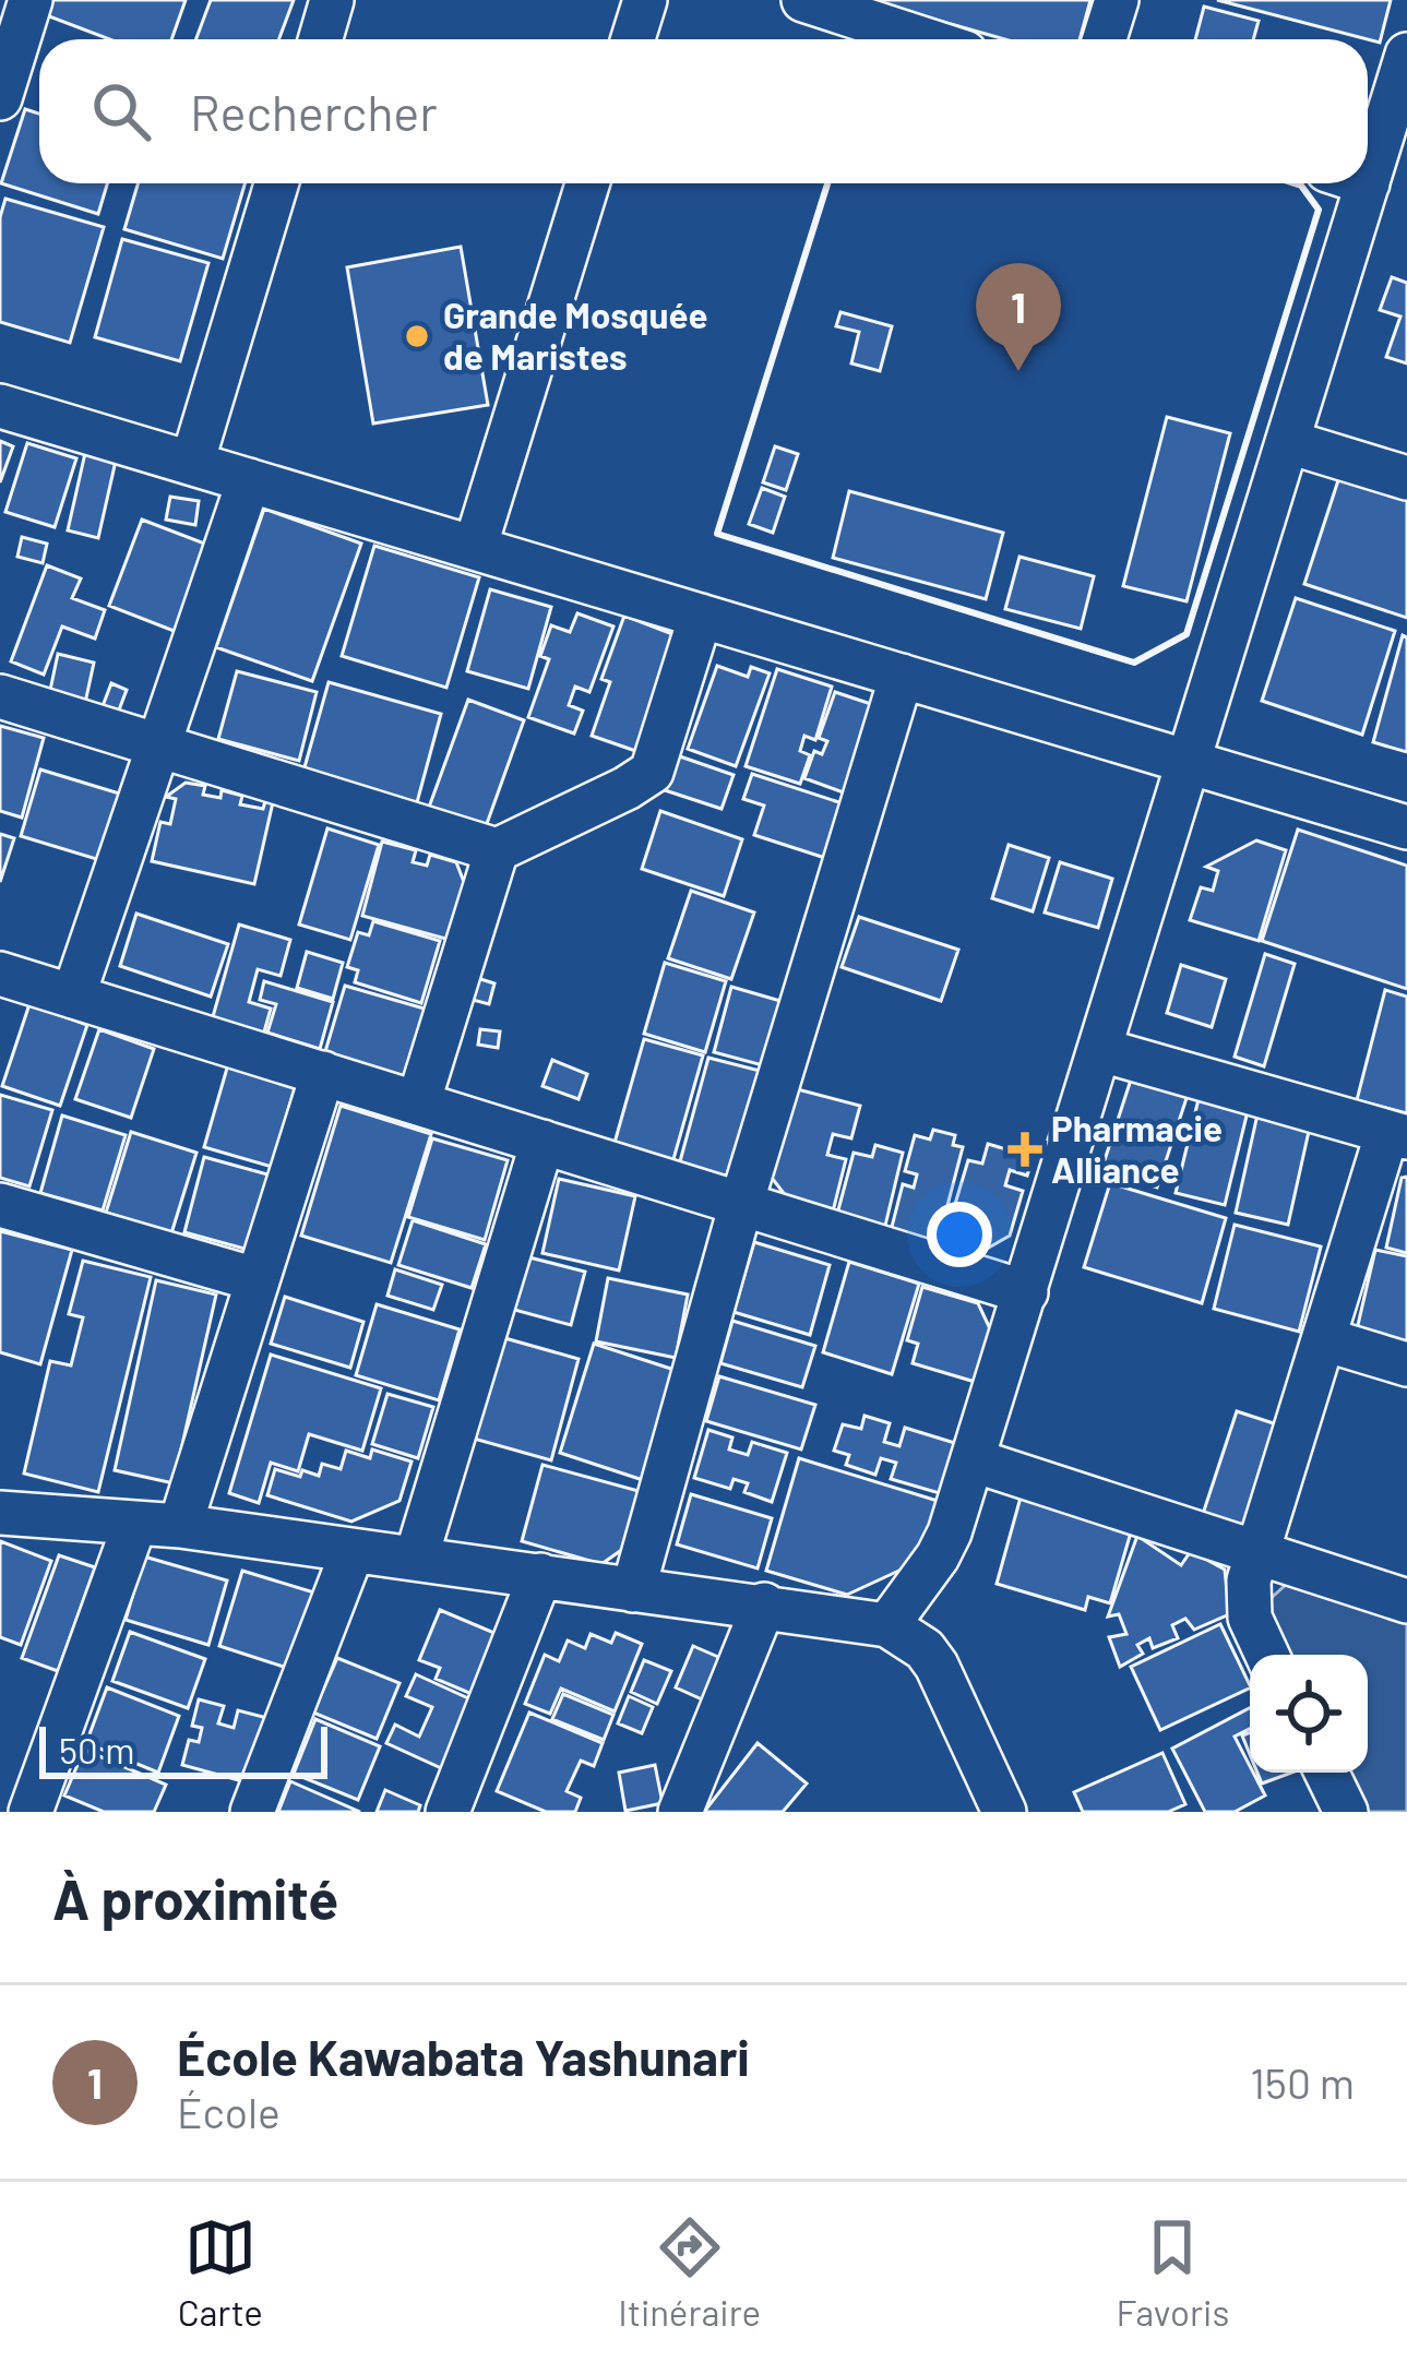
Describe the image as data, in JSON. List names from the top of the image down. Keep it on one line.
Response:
{"places":{"other":["Grande Mosquée de Maristes"],"health":["Pharmacie Alliance"]},"scale_bar":"50 m","page":{"search":"Rechercher","pins":"1","scale":"50 m","heading":"À proximité","list":[{"mark":"1","name":"École Kawabata Yashunari","note":"École","value":"150 m"}],"nav":["Carte","Itinéraire","Favoris"]}}
